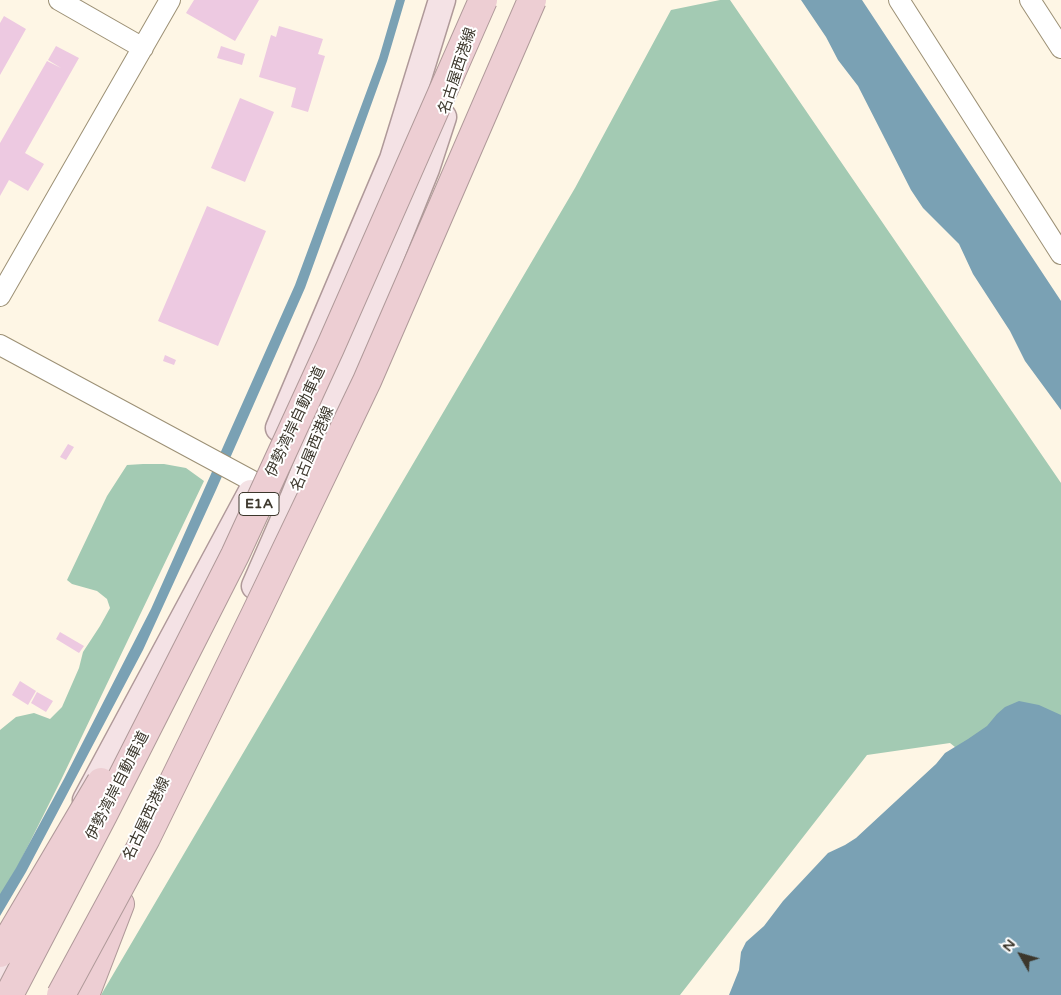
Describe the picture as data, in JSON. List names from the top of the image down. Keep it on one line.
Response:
{"streets":{"highway":["伊勢湾岸自動車道","E1A"],"main road":["名古屋西港線"]},"crossings":[["名古屋西港線","伊勢湾岸自動車道"],["名古屋西港線","E1A"]],"north":"top left"}
